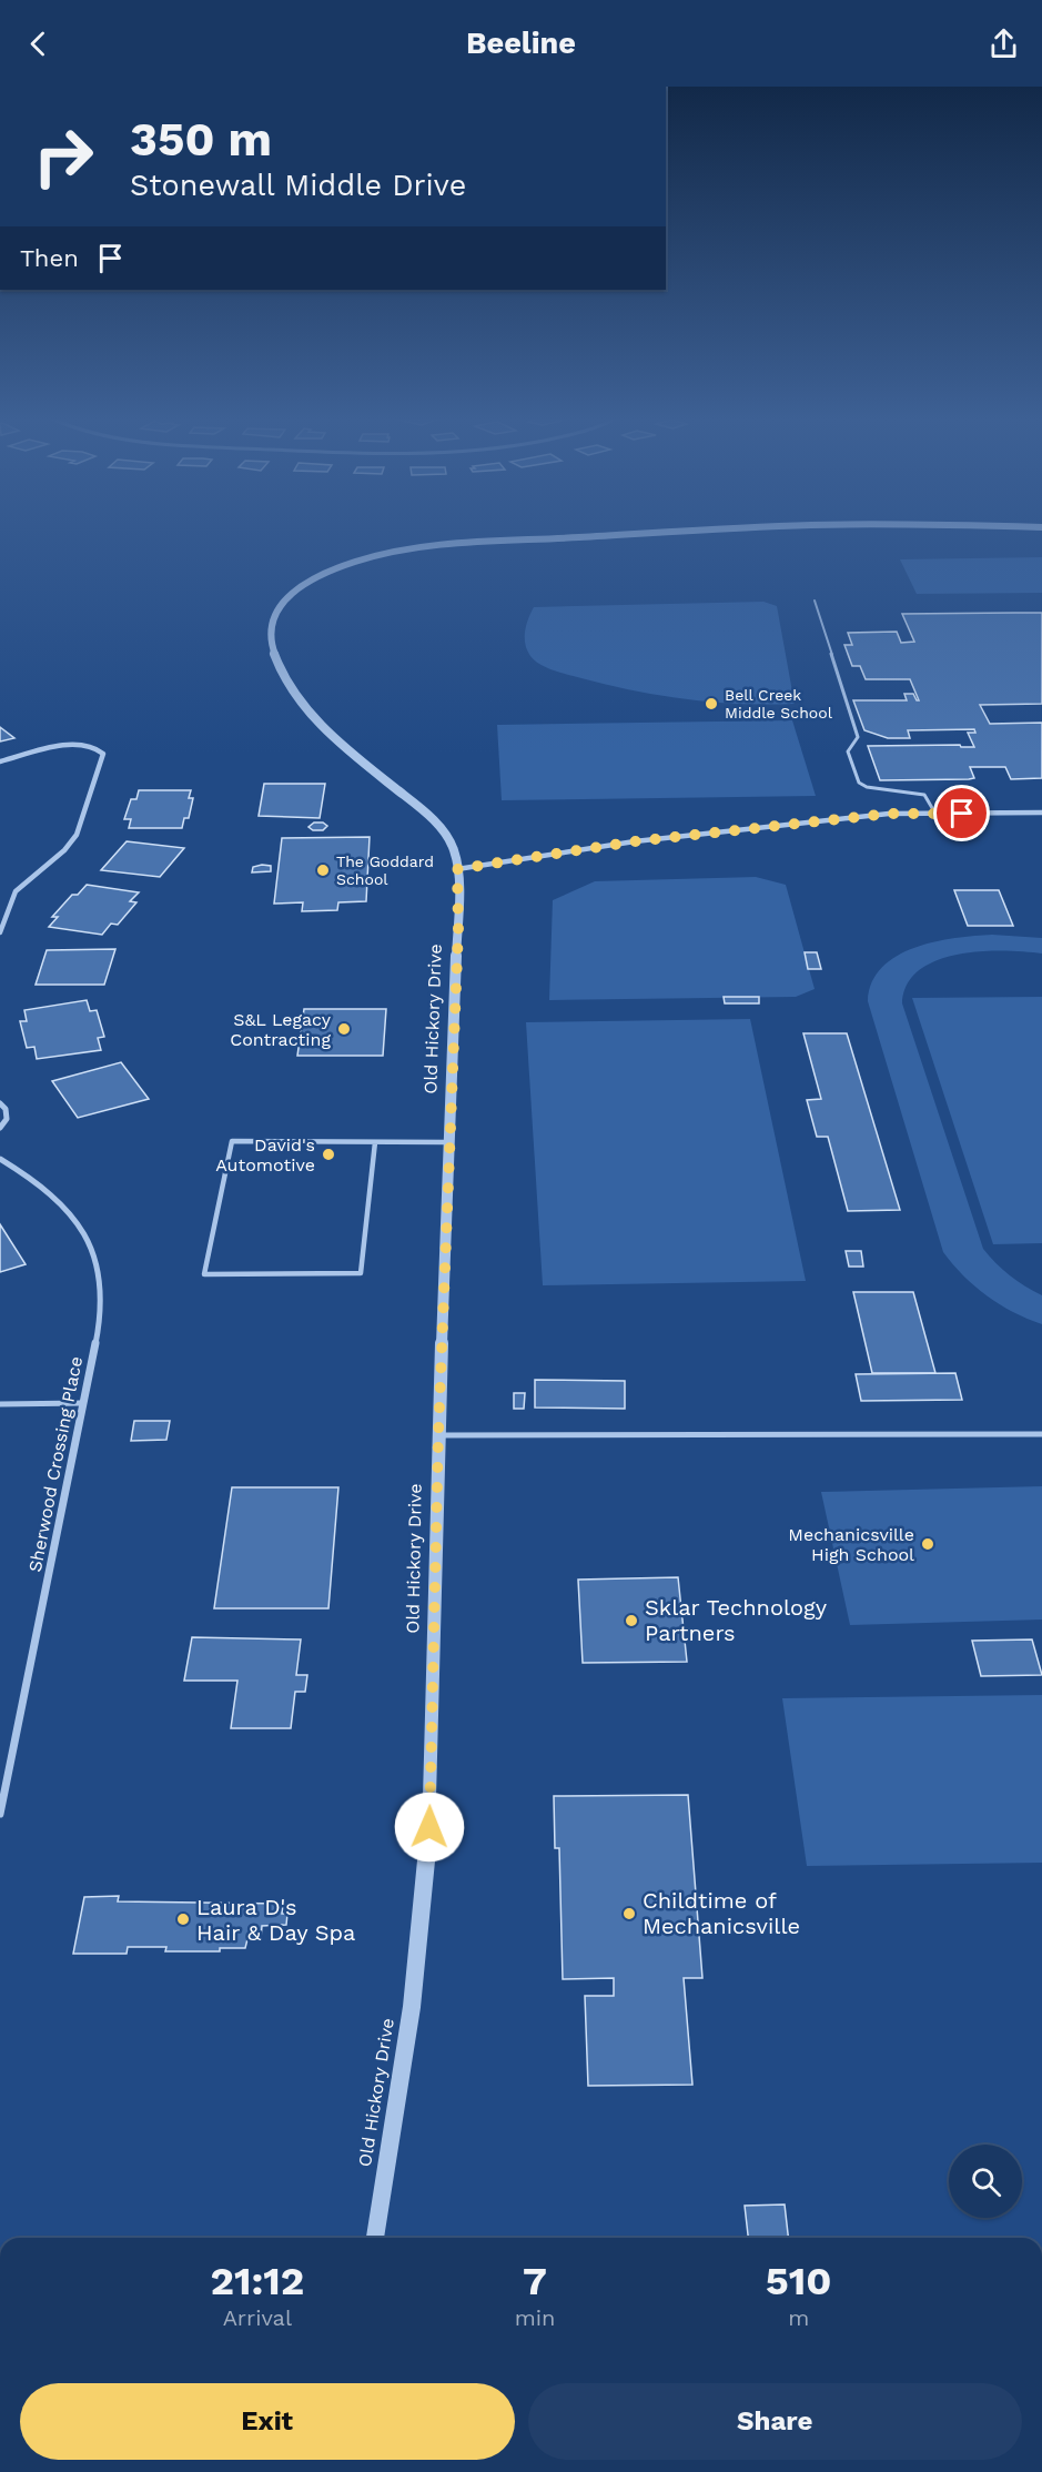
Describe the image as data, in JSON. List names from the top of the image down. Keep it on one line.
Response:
{"streets":{"street":["Old Hickory Drive","Sherwood Crossing Place"]},"places":["Bell Creek Middle School","The Goddard School","S&L Legacy Contracting","David's Automotive","Mechanicsville High School","Sklar Technology Partners","Childtime of Mechanicsville","Laura D's Hair & Day Spa"],"page":{"header":"Beeline","turn":["350 m","Stonewall Middle Drive"],"then":"Then","eta":["21:12","Arrival","7","min","510","m"],"buttons":["Exit","Share"]}}
